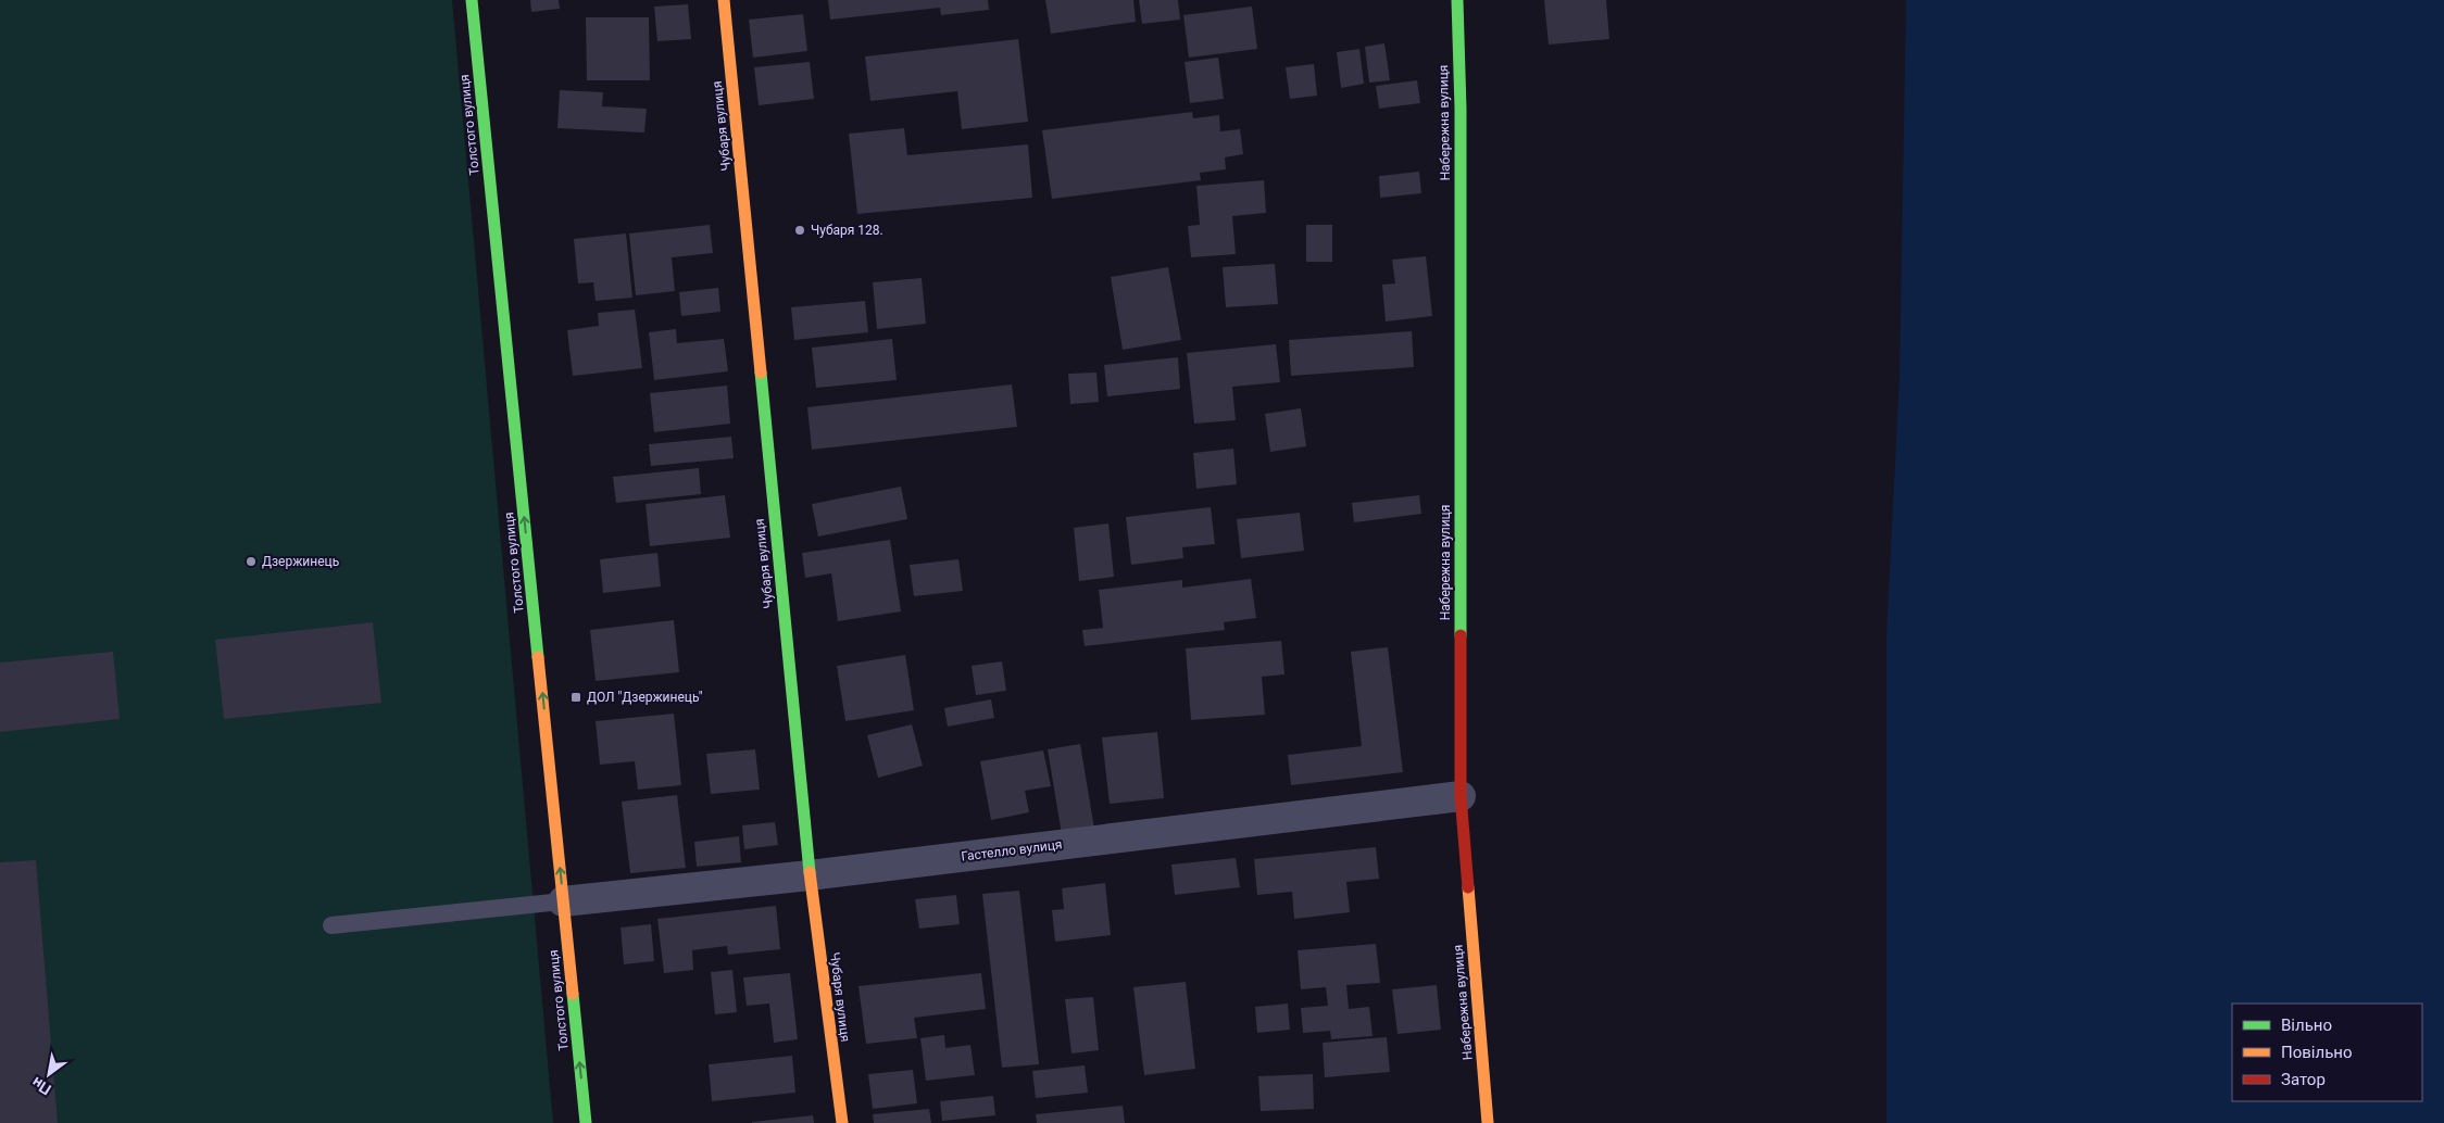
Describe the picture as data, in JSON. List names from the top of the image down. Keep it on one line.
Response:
{"streets":{"street":["Набережна вулиця","Толстого вулиця","Чубаря вулиця","Гастелло вулиця"]},"crossings":[["Набережна вулиця","Гастелло вулиця"],["Толстого вулиця","Гастелло вулиця"],["Чубаря вулиця","Гастелло вулиця"]],"one_way":["Толстого вулиця"],"places":{"other":["Чубаря 128.","Дзержинець"],"transit":["ДОЛ \"Дзержинець\""]},"legend":["Вільно","Повільно","Затор"],"north":"bottom left"}
